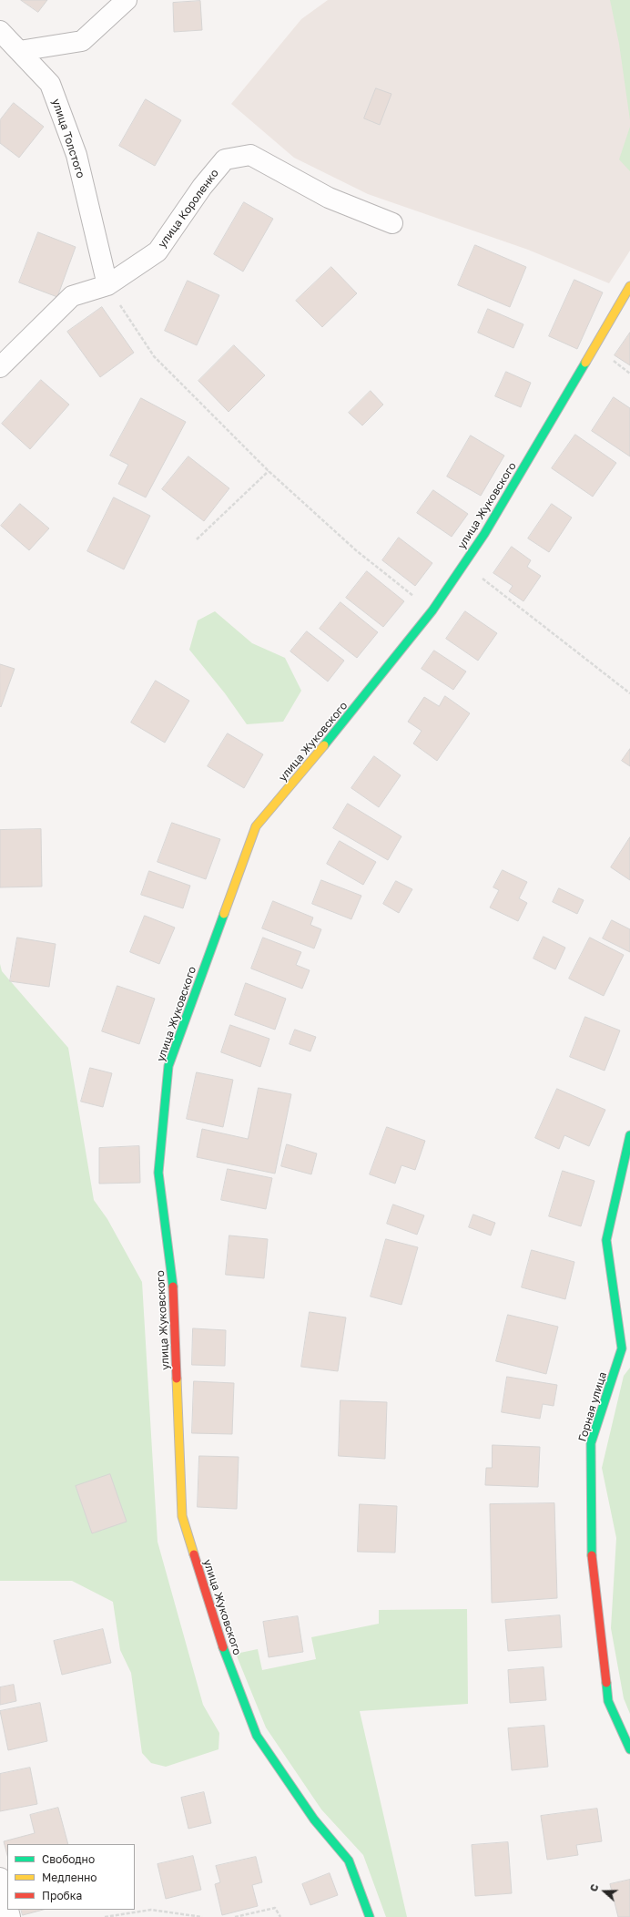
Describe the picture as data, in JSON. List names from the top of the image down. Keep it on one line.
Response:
{"streets":{"street":["улица Толстого","улица Короленко","улица Жуковского","Горная улица"]},"crossings":[["улица Толстого","улица Короленко"]],"legend":["Свободно","Медленно","Пробка"],"north":"left"}
